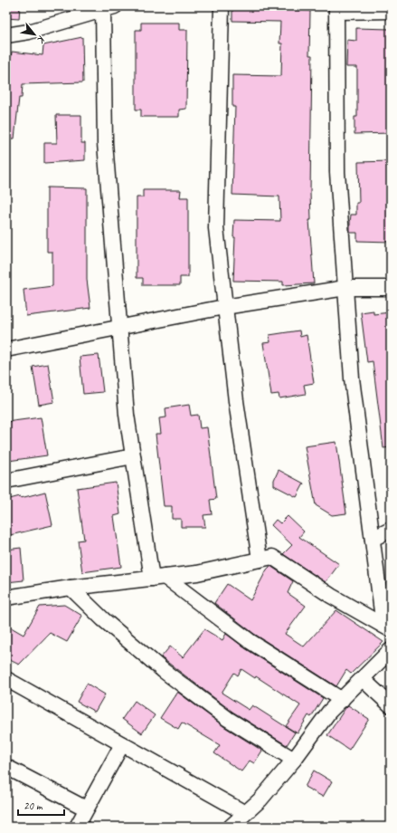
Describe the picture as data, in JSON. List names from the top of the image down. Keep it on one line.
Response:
{"scale_bar":"20 m","north":"bottom right"}
